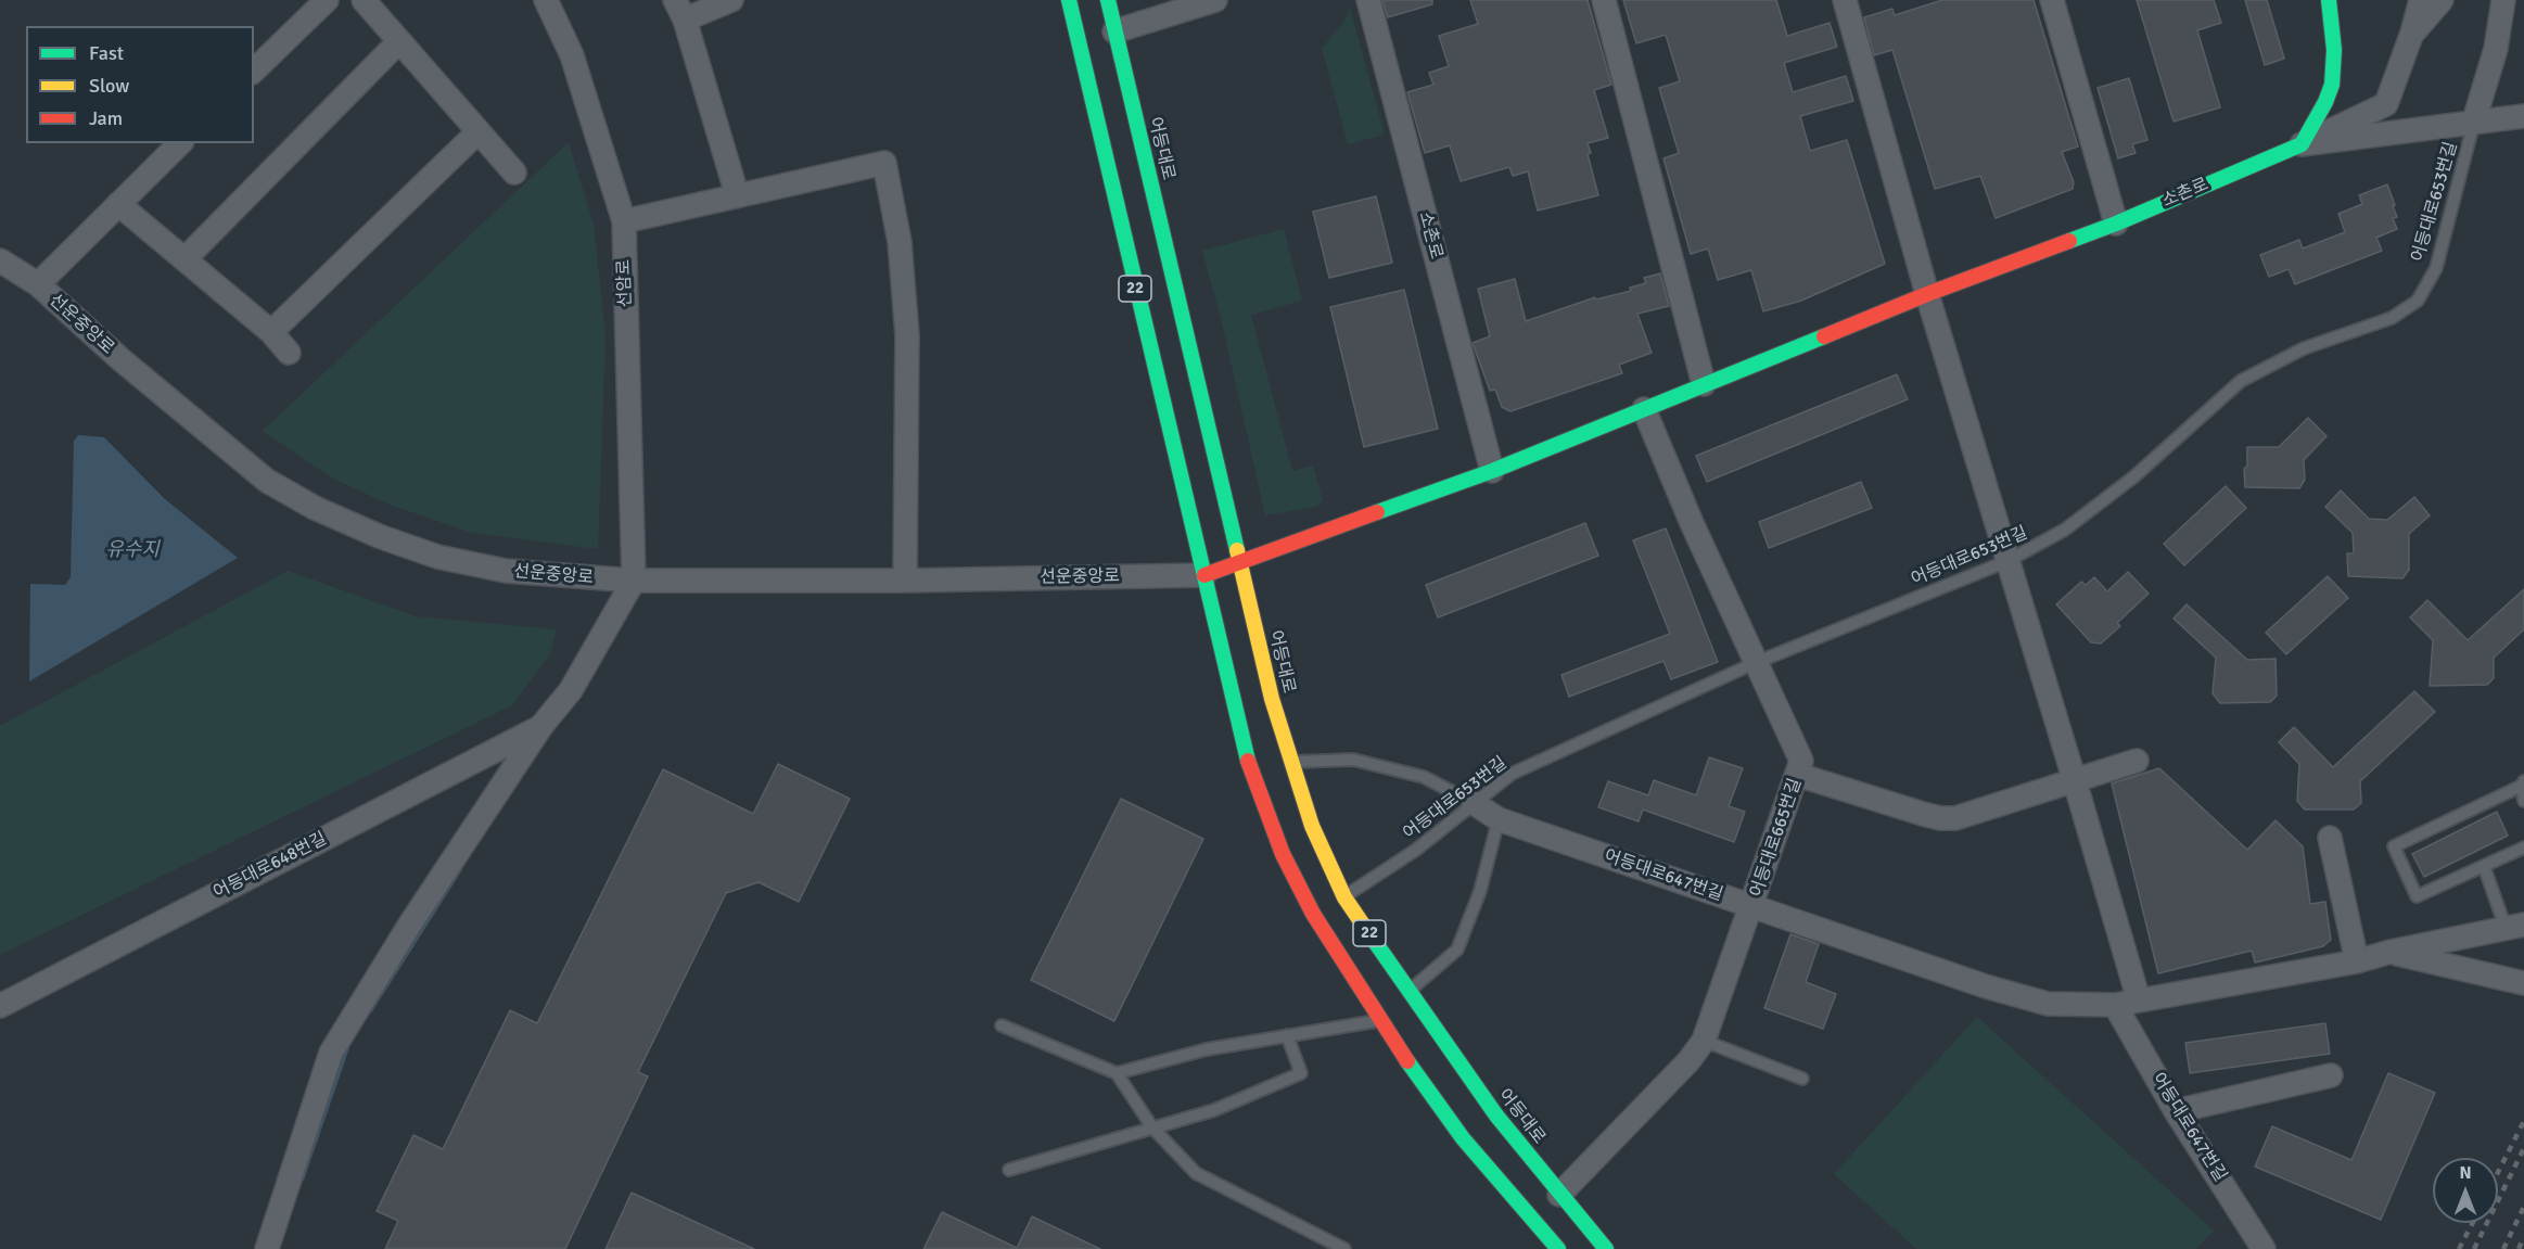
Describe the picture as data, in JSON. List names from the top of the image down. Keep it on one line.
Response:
{"streets":{"main road":["어등대로","소촌로","22"],"street":["선암로","선운중앙로","어등대로665번길","어등대로648번길","어등대로647번길"],"lane":["어등대로653번길"]},"crossings":[["어등대로","소촌로"],["어등대로","어등대로653번길"],["어등대로","어등대로665번길"],["어등대로","어등대로647번길"],["소촌로","22"],["소촌로","선운중앙로"],["소촌로","어등대로665번길"],["어등대로653번길","어등대로665번길"],["어등대로653번길","어등대로647번길"],["선암로","선운중앙로"],["22","선운중앙로"],["어등대로665번길","어등대로647번길"]],"water":["유수지"],"legend":["Fast","Slow","Jam"],"north":"top"}
